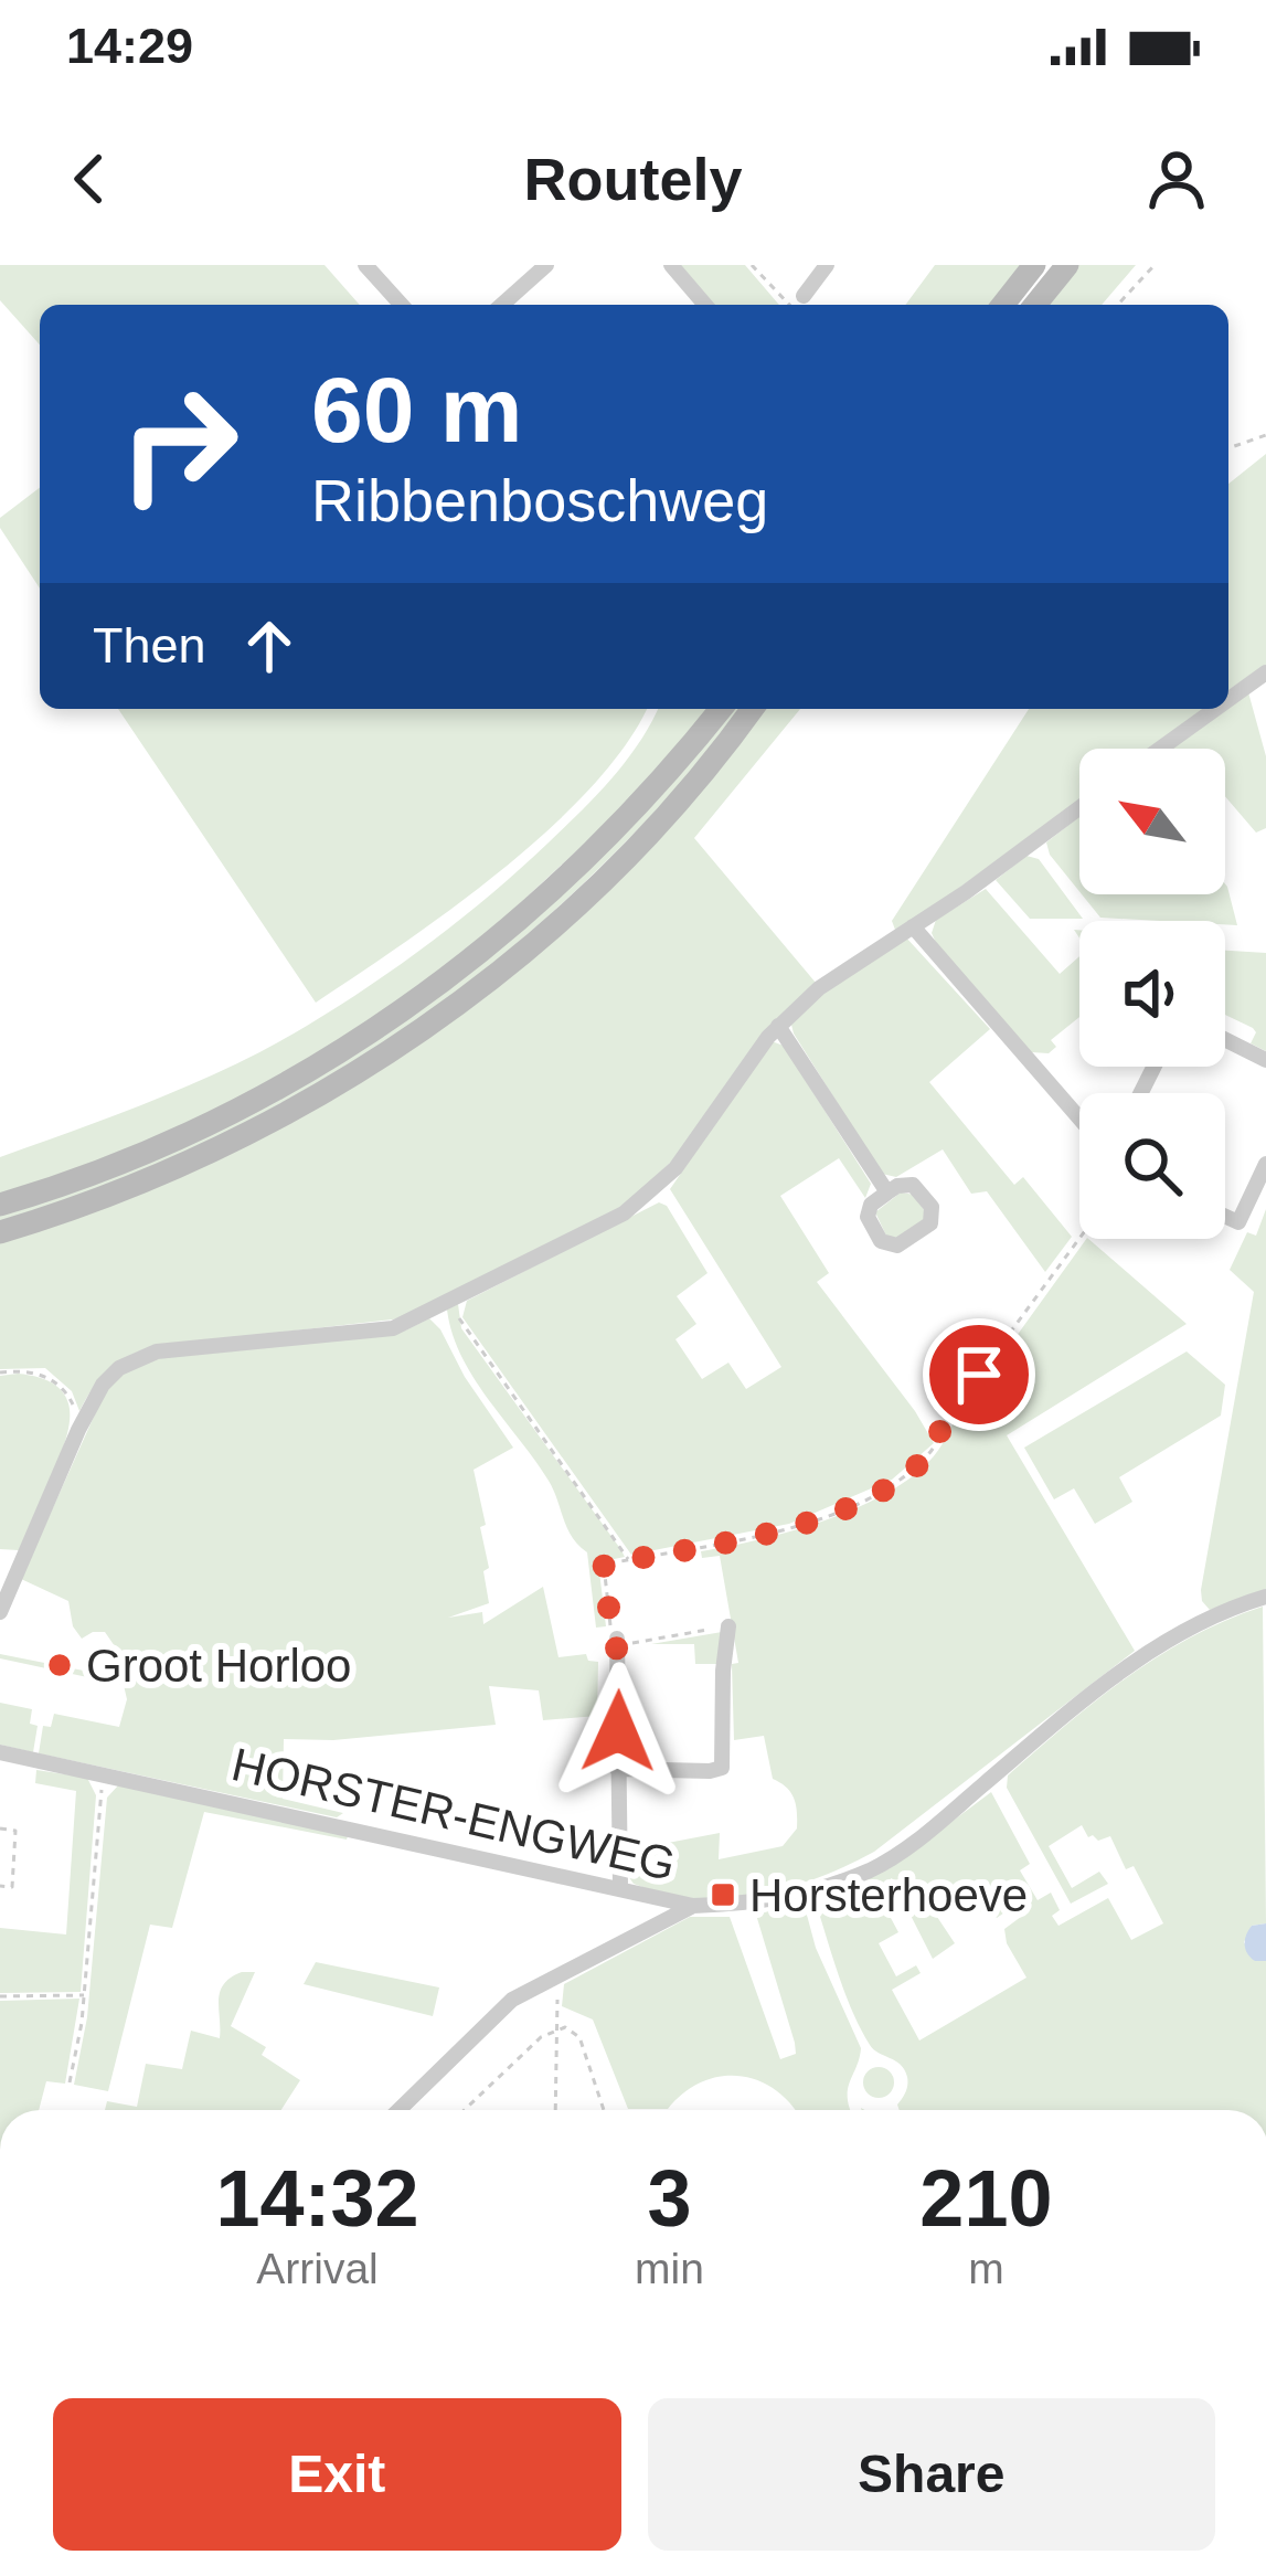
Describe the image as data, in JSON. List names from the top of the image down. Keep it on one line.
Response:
{"streets":{"street":["HORSTER-ENGWEG"]},"places":{"other":["Groot Horloo"],"transit":["Horsterhoeve"]},"north":"top left","page":{"status":"14:29","header":"Routely","turn":["60 m","Ribbenboschweg"],"then":"Then","eta":["14:32","Arrival","3","min","210","m"],"buttons":["Exit","Share"]}}
